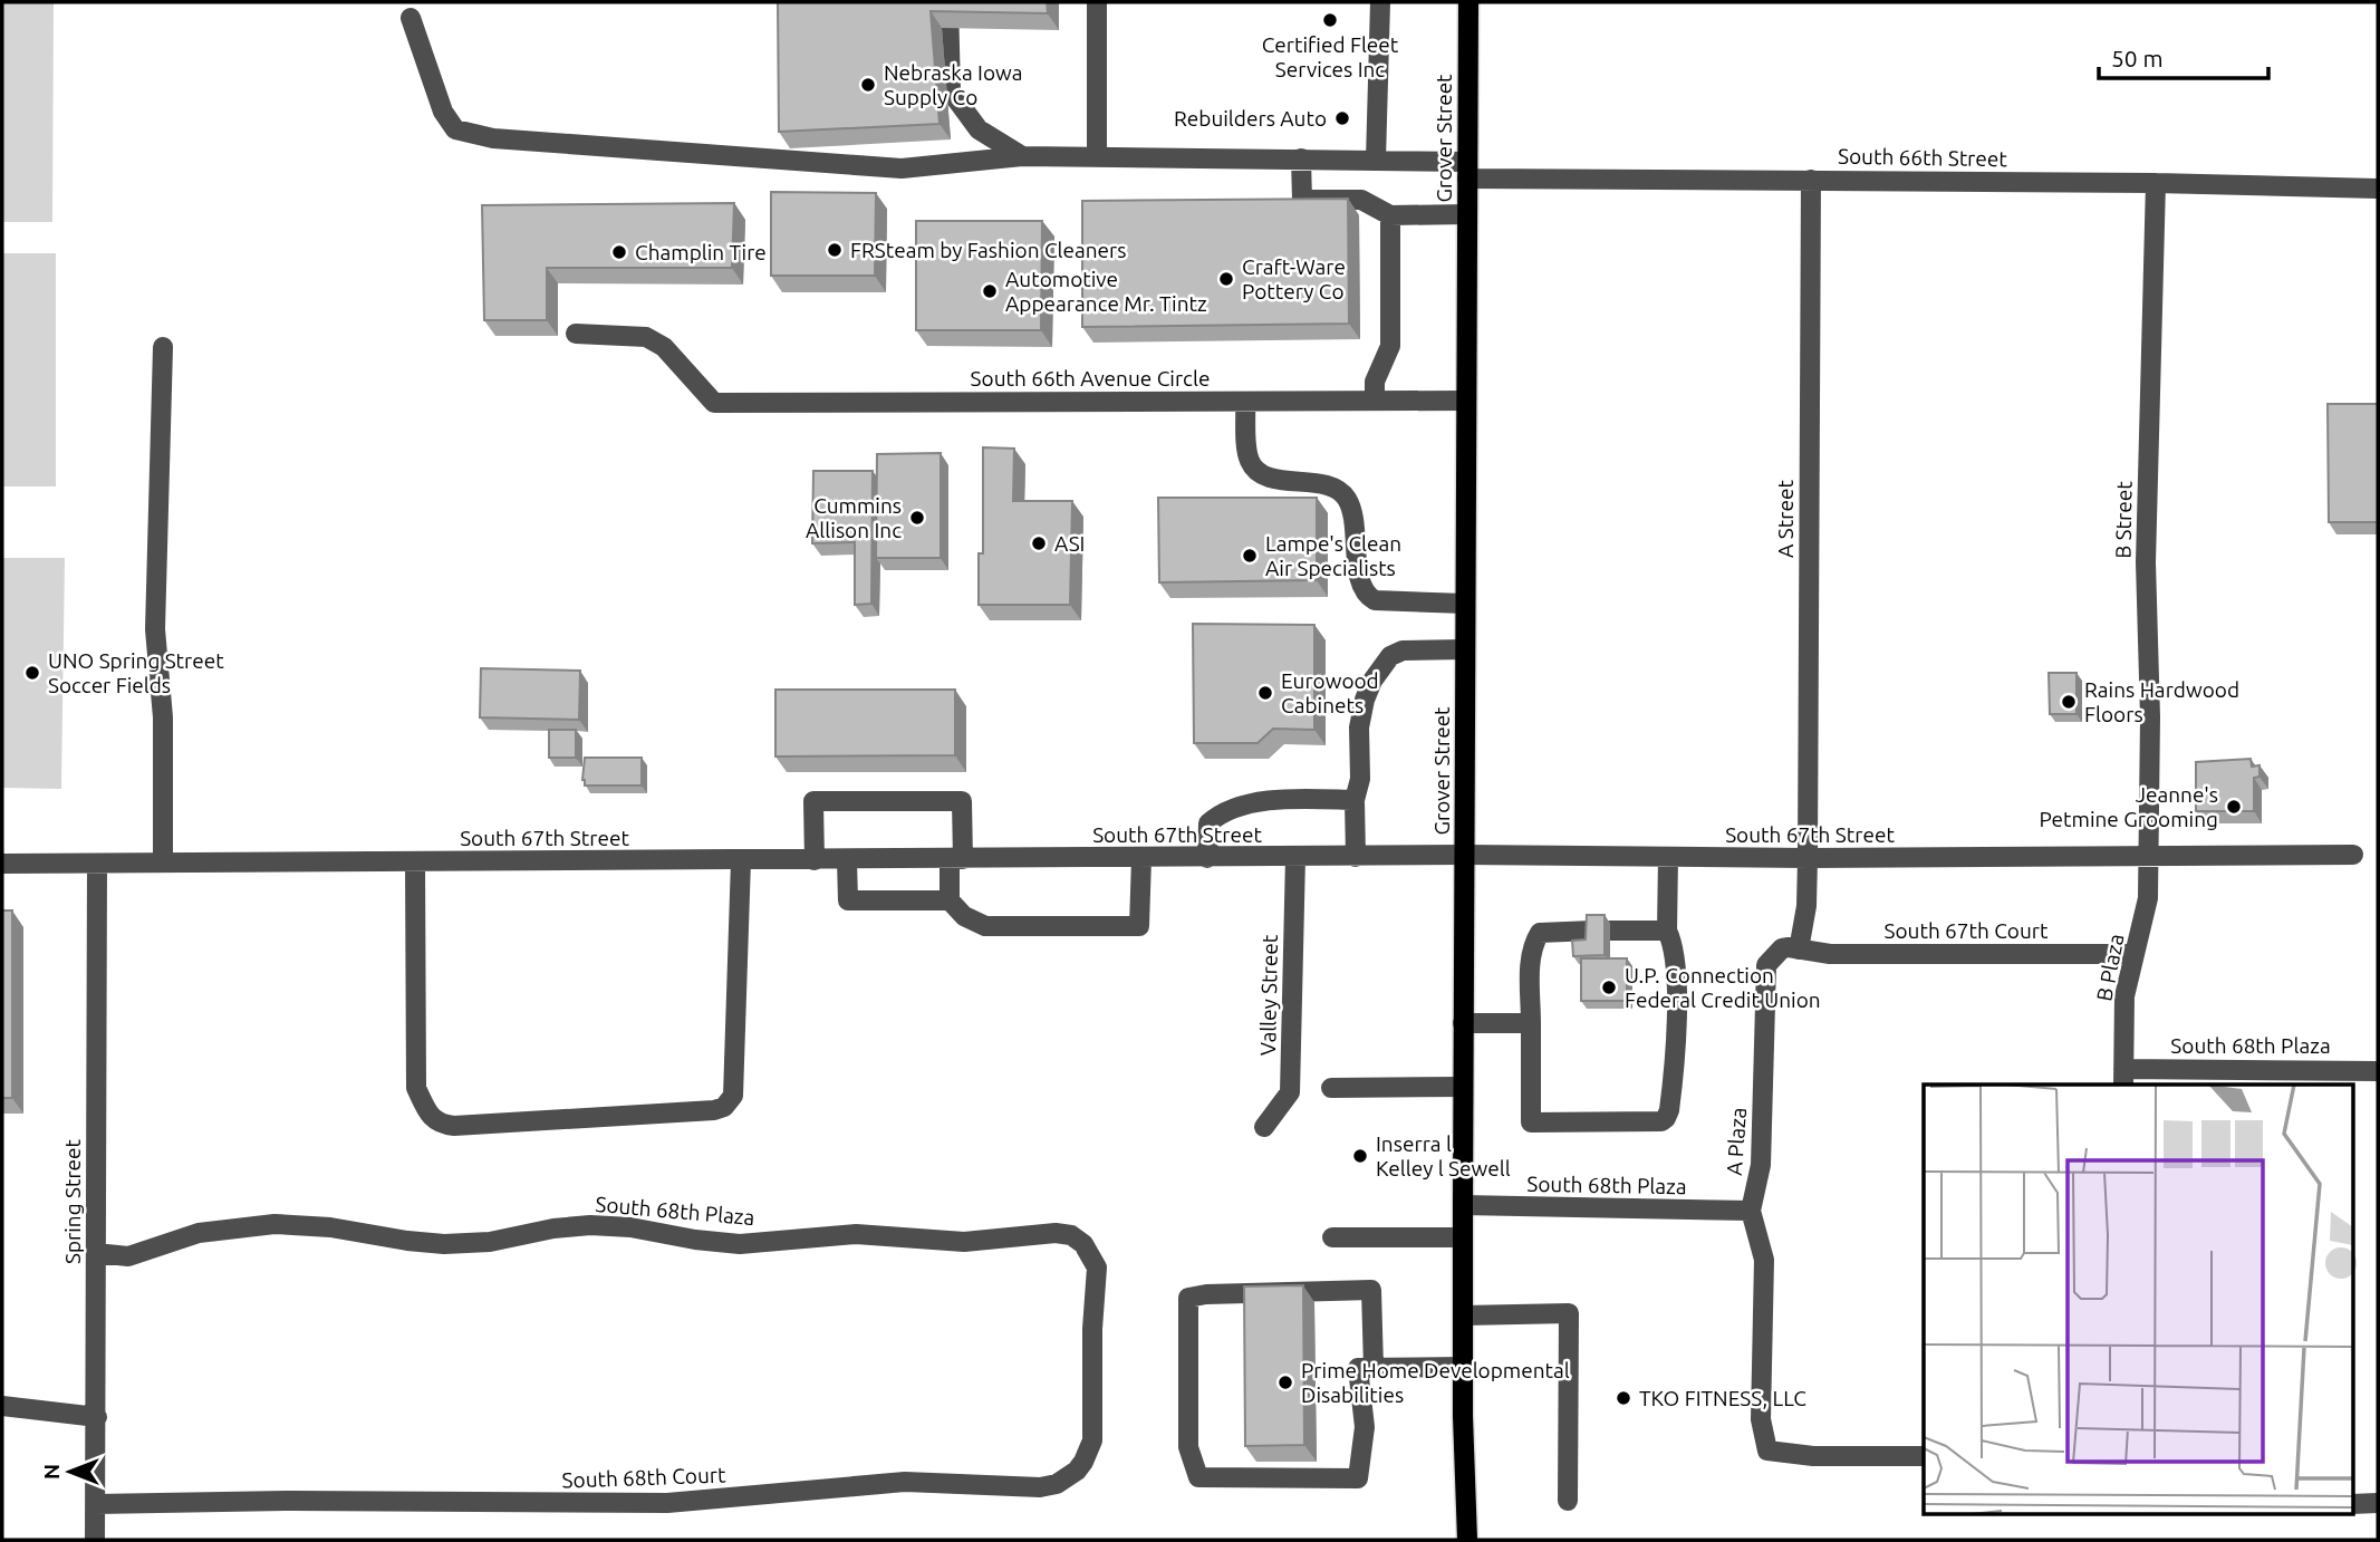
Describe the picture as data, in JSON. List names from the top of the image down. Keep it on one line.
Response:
{"streets":{"main road":["Grover Street"],"street":["South 66th Street","South 66th Avenue Circle","A Street","B Street","South 67th Street","South 67th Court","B Plaza","Valley Street","South 68th Plaza","A Plaza","Spring Street","South 68th Court"]},"crossings":[["Grover Street","South 66th Street"],["Grover Street","South 66th Avenue Circle"],["Grover Street","South 67th Street"],["Grover Street","South 68th Plaza"],["South 66th Street","A Street"],["South 66th Street","B Street"],["A Street","South 67th Street"],["B Street","South 67th Street"],["B Street","B Plaza"],["South 67th Street","B Plaza"],["South 67th Street","Valley Street"],["South 67th Street","Spring Street"],["South 67th Court","B Plaza"],["South 67th Court","A Plaza"],["B Plaza","South 68th Plaza"],["South 68th Plaza","A Plaza"],["South 68th Plaza","Spring Street"],["South 68th Plaza","South 68th Court"],["Spring Street","South 68th Court"]],"places":["Certified Fleet Services Inc","Nebraska Iowa Supply Co","Rebuilders Auto","FRSteam by Fashion Cleaners","Champlin Tire","Craft-Ware Pottery Co","Automotive Appearance Mr. Tintz","Cummins Allison Inc","ASI","Lampe's Clean Air Specialists","UNO Spring Street Soccer Fields","Eurowood Cabinets","Rains Hardwood Floors","Jeanne's Petmine Grooming","U.P. Connection Federal Credit Union","Inserra l Kelley l Sewell","Prime Home Developmental Disabilities","TKO FITNESS, LLC"],"scale_bar":"50 m","north":"left"}
